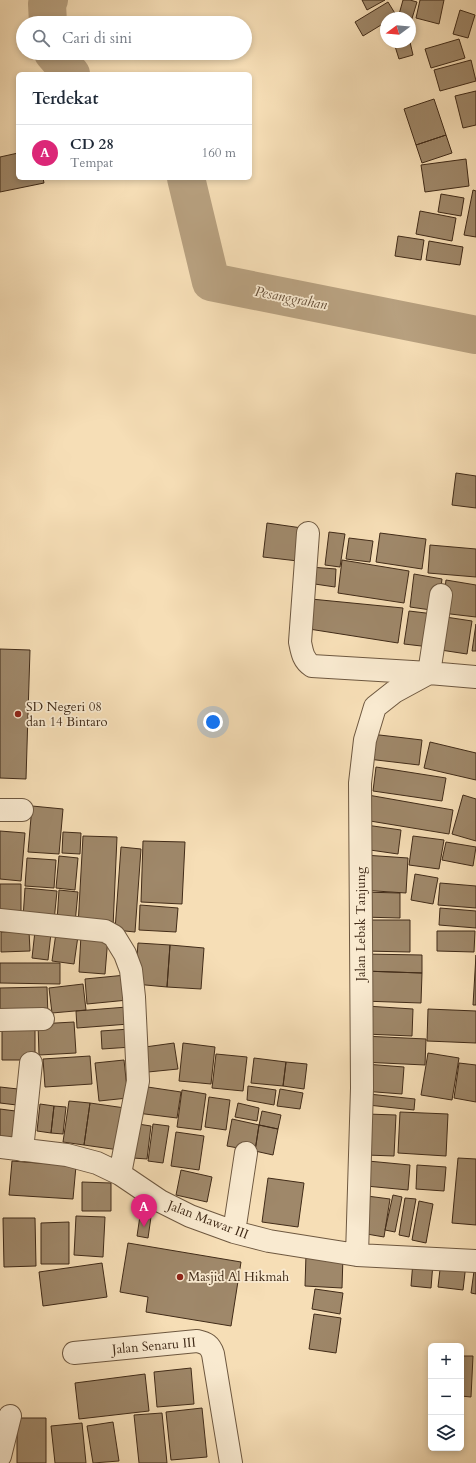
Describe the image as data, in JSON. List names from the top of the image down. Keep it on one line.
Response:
{"streets":{"street":["Jalan Lebak Tanjung","Jalan Mawar III","Jalan Senaru III"]},"crossings":[["Jalan Lebak Tanjung","Jalan Mawar III"]],"water":["Pesanggrahan"],"places":["SD Negeri 08 dan 14 Bintaro","Masjid Al Hikmah"],"north":"left","page":{"search":"Cari di sini","heading":"Terdekat","list":[{"mark":"A","name":"CD 28","note":"Tempat","value":"160 m"}],"pins":"A","map_buttons":["+","−"]}}
